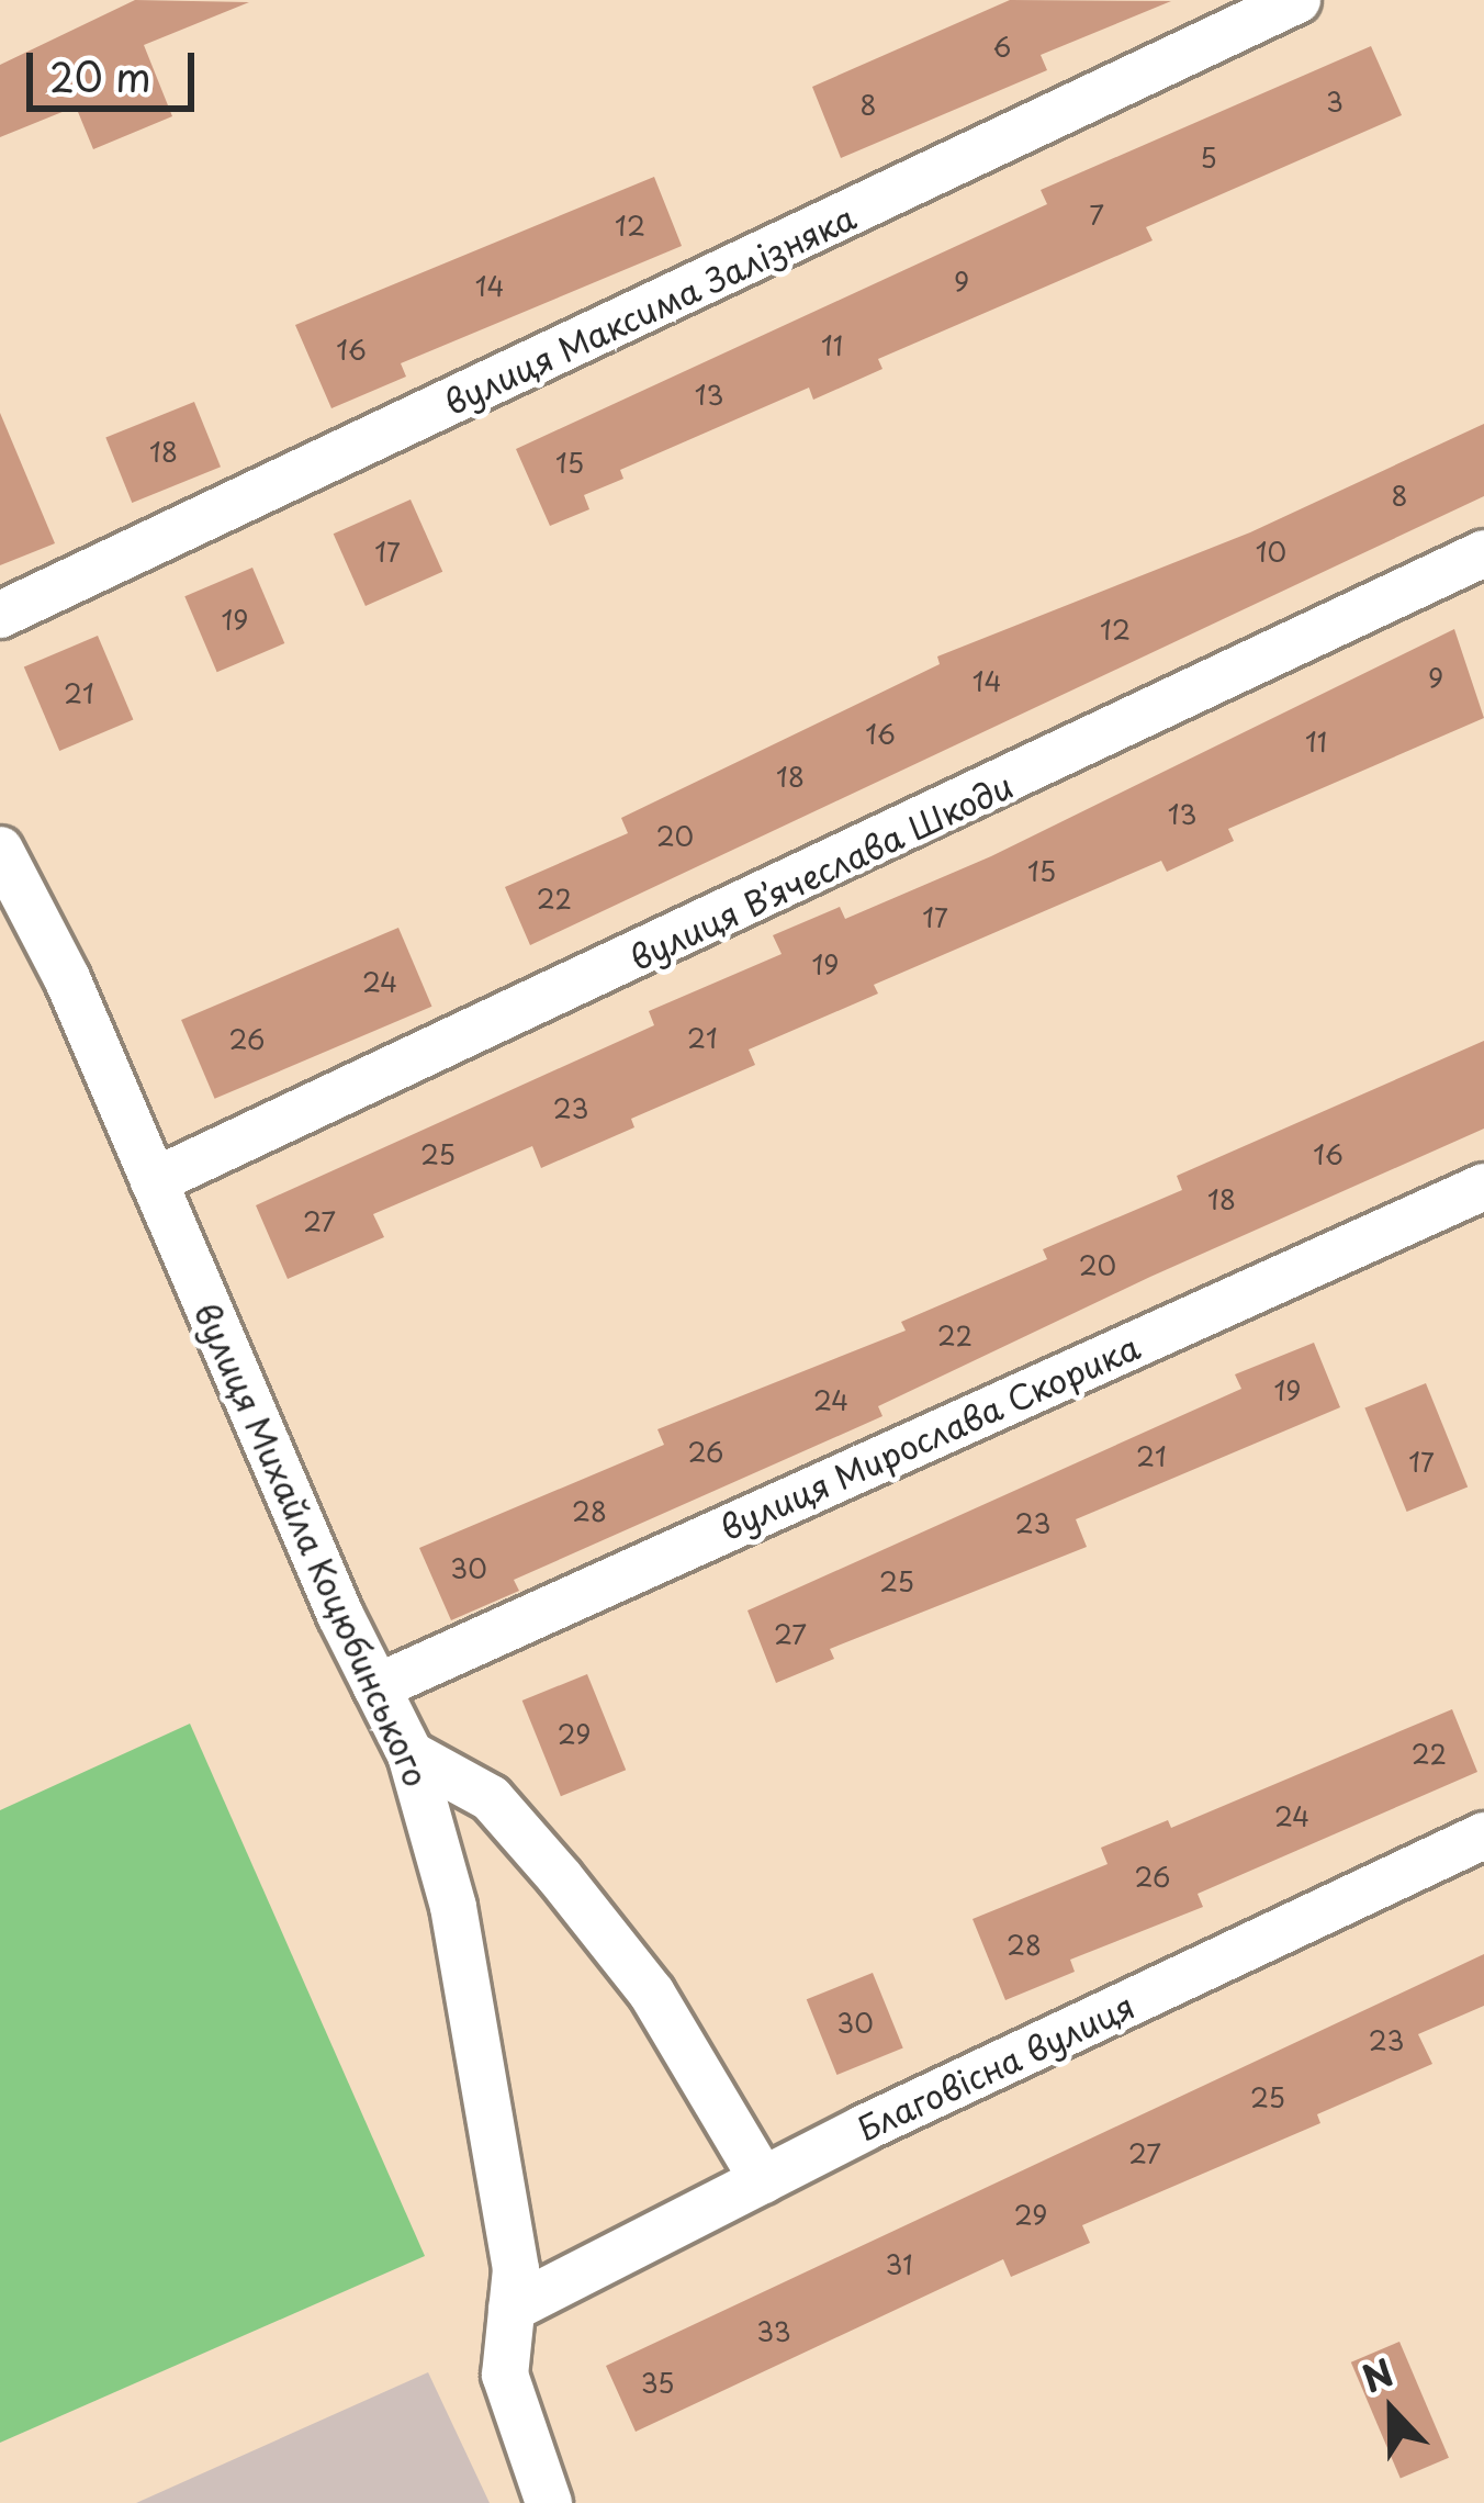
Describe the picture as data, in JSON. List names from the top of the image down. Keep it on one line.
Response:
{"streets":{"street":["вулиця Максима Залізняка","вулиця Вʼячеслава Шкоди","вулиця Мирослава Скорика","вулиця Михайла Коцюбинського","Благовісна вулиця"]},"crossings":[["вулиця Вʼячеслава Шкоди","вулиця Михайла Коцюбинського"],["вулиця Мирослава Скорика","вулиця Михайла Коцюбинського"],["вулиця Михайла Коцюбинського","Благовісна вулиця"]],"house_numbers":["6","3","8","5","7","12","9","14","11","16","13","18","15","8","17","10","19","12","9","14","21","16","11","18","13","20","15","22","17","19","24","21","26","23","25","16","18","27","20","22","19","24","26","21","17","28","23","30","25","27","29","22","24","26","28","30","23","25","27","29","31","33","35"],"scale_bar":"20 m","north":"top"}
